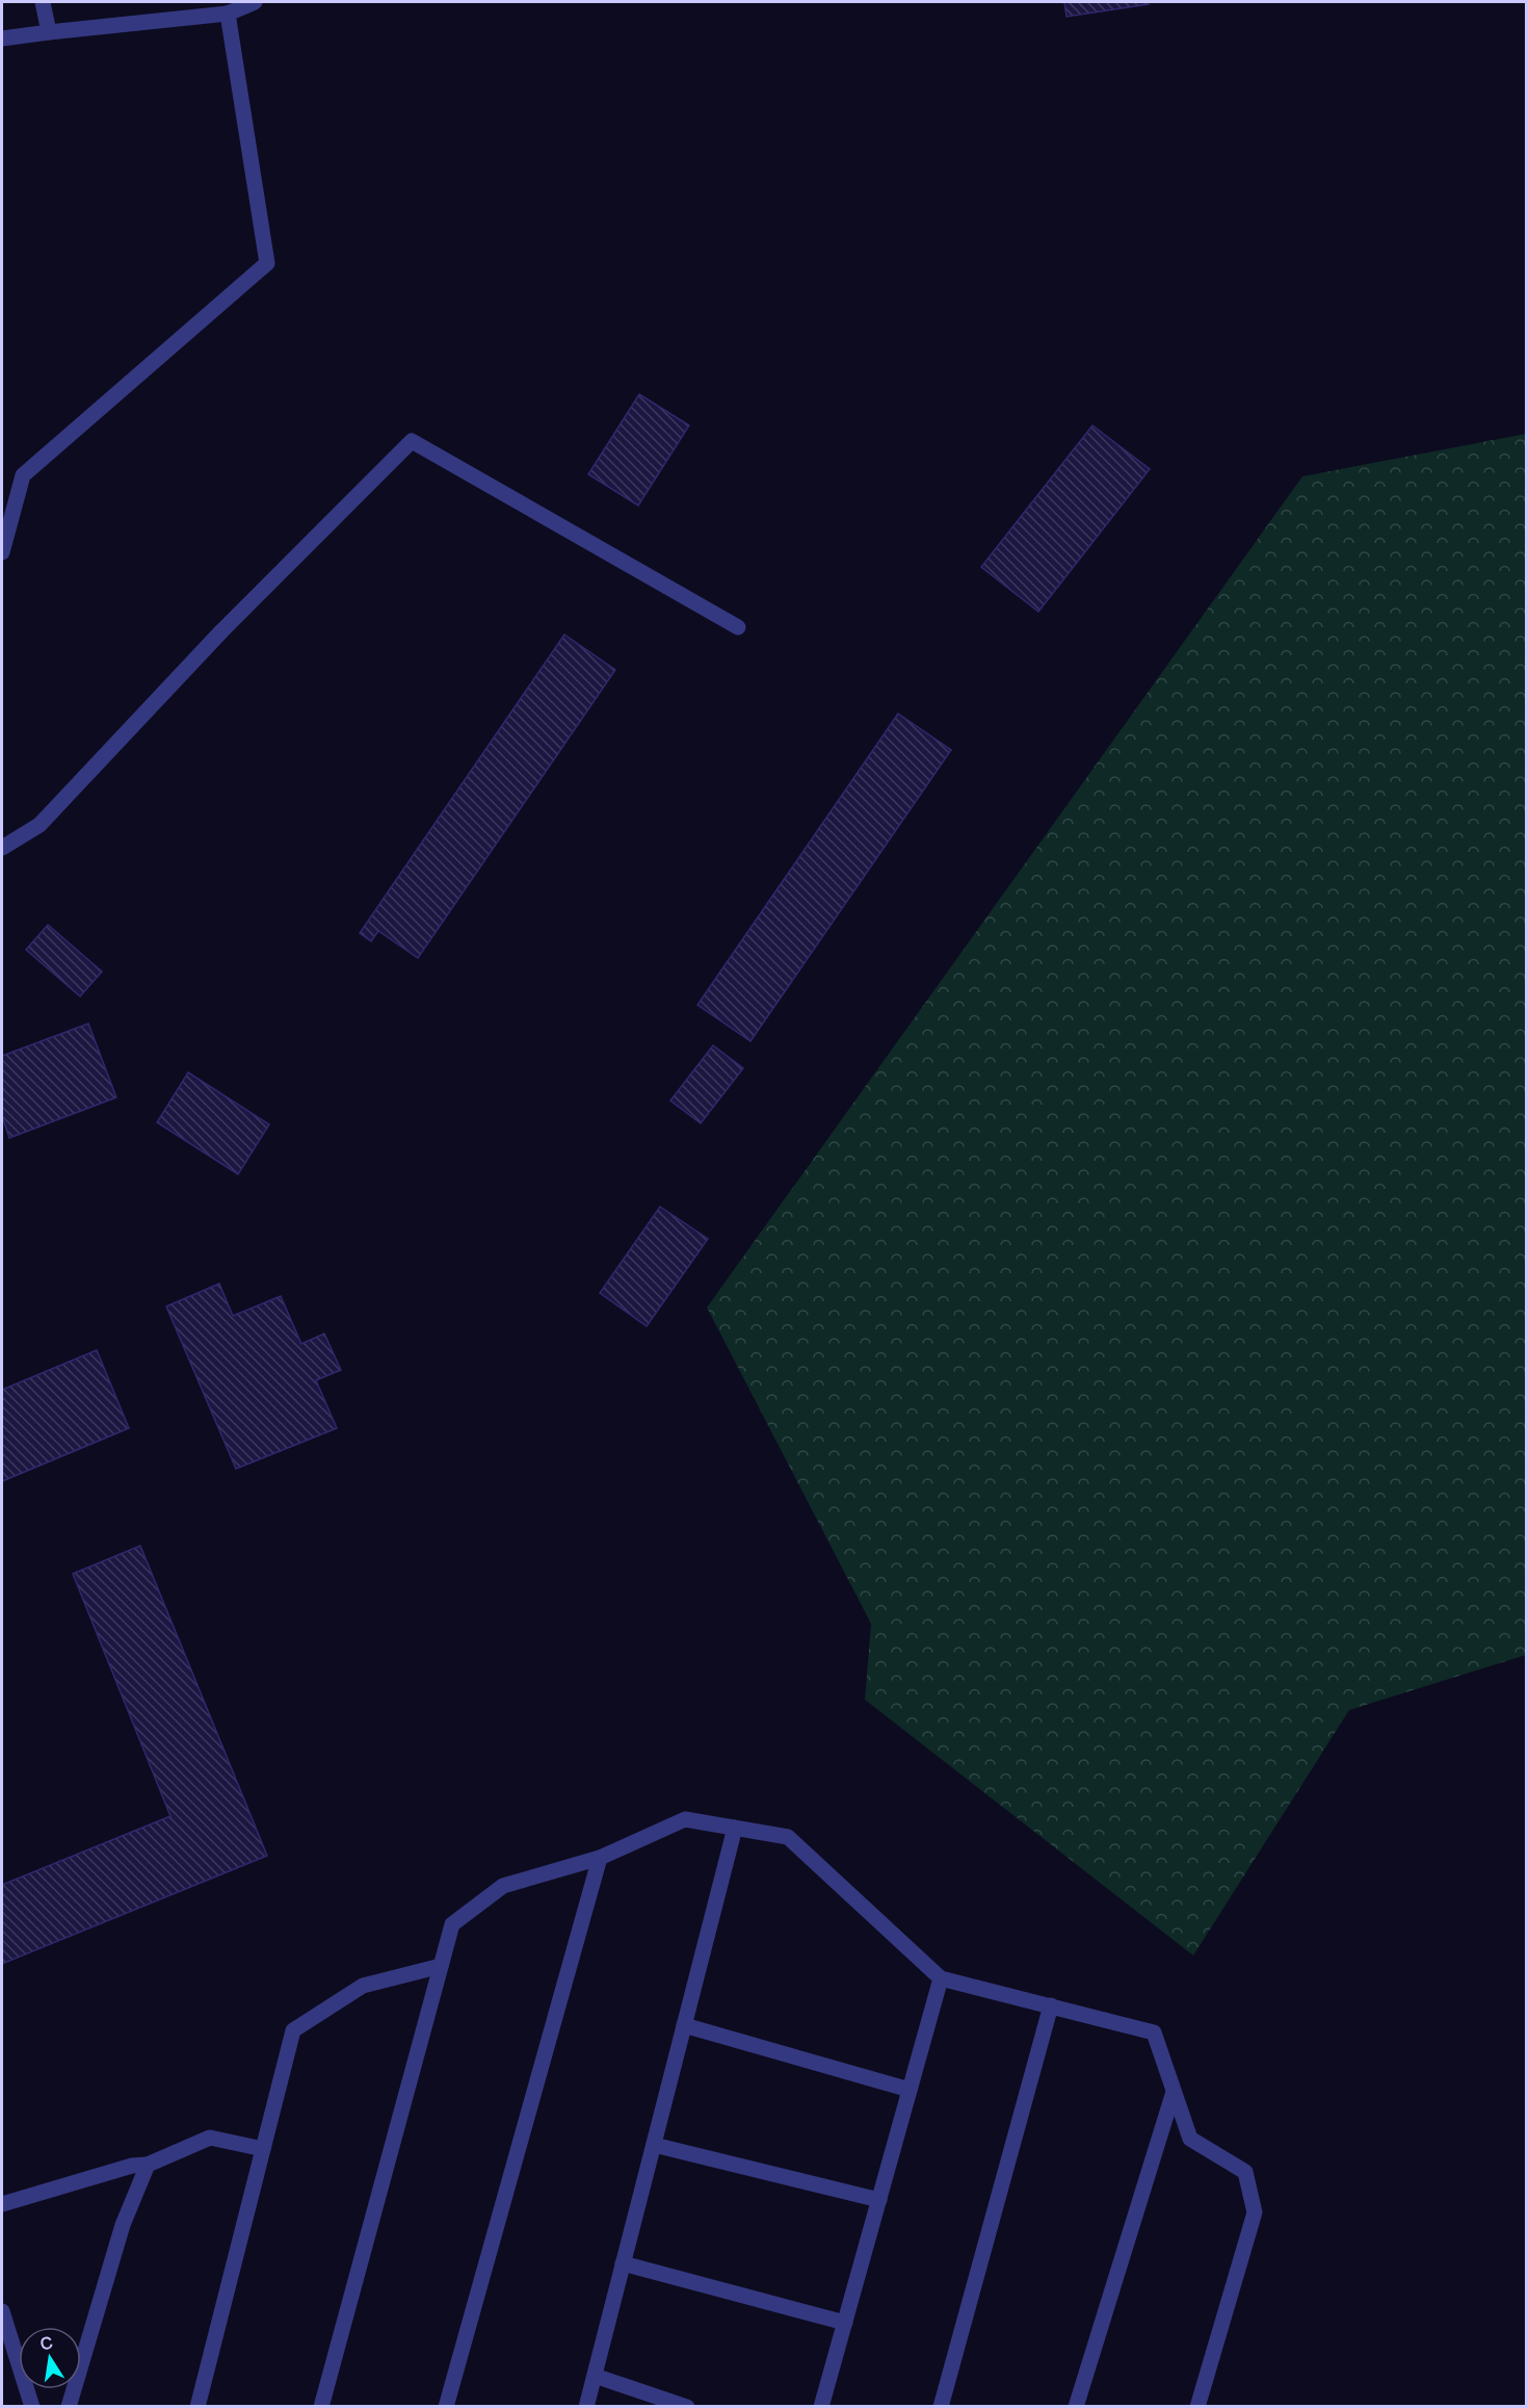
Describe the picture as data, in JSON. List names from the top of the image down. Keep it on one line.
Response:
{"north":"top"}
